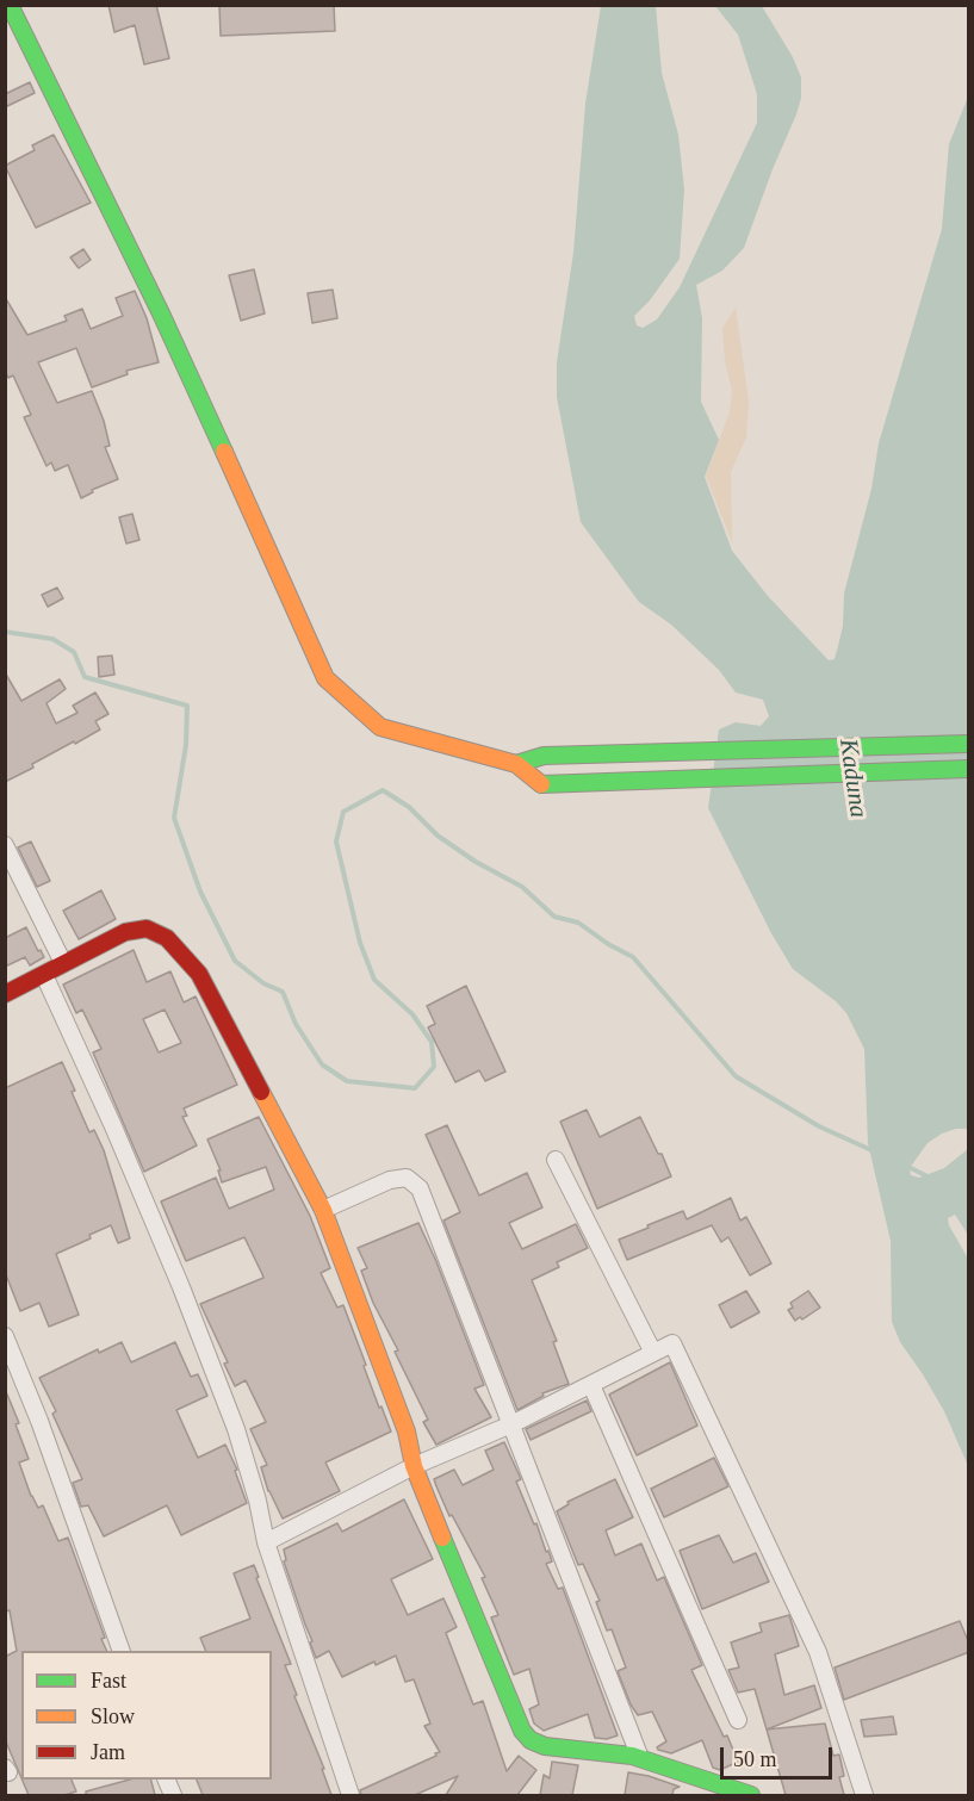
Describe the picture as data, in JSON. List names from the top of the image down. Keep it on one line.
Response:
{"water":["Kaduna"],"legend":["Fast","Slow","Jam"],"scale_bar":"50 m"}
